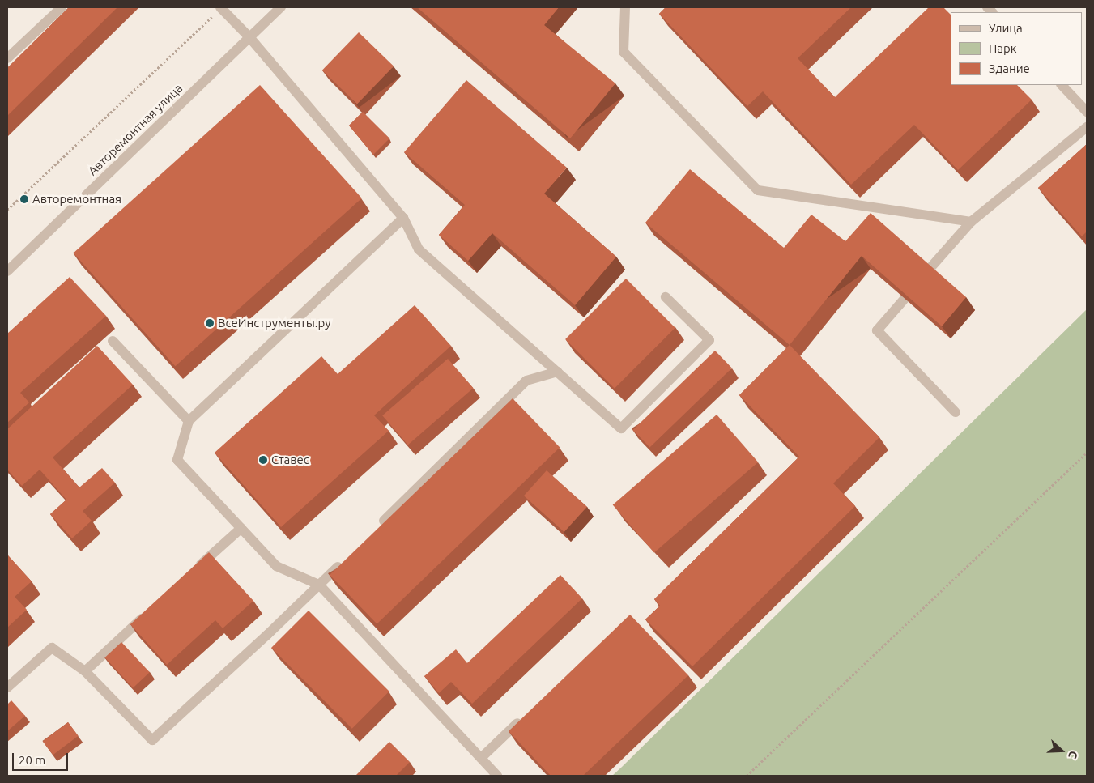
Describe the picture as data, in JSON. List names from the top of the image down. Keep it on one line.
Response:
{"streets":{"street":["Авторемонтная улица"]},"places":["Авторемонтная","ВсеИнструменты.ру","Ставес"],"legend":["Улица","Парк","Здание"],"scale_bar":"20 m","north":"right"}
